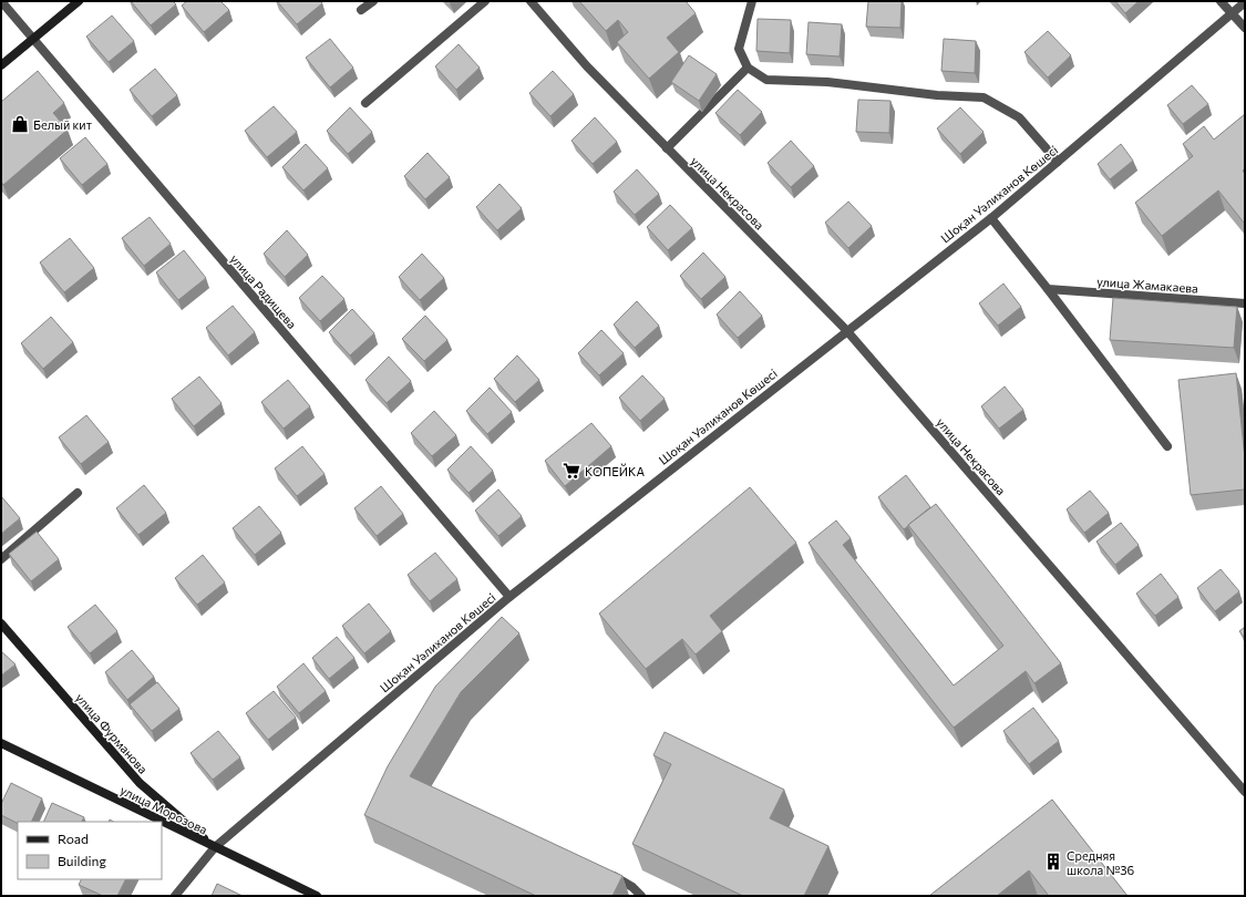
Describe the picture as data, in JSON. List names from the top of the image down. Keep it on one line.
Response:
{"streets":{"main road":["улица Фурманова","улица Морозова"],"street":["улица Некрасова","Шоқан Уәлиханов Көшесі","улица Жамакаева","улица Радищева"]},"crossings":[["улица Некрасова","Шоқан Уәлиханов Көшесі"],["Шоқан Уәлиханов Көшесі","улица Радищева"],["Шоқан Уәлиханов Көшесі","улица Фурманова"],["Шоқан Уәлиханов Көшесі","улица Морозова"],["улица Фурманова","улица Морозова"]],"places":{"shop":["Белый кит"],"supermarket":["КОПЕЙКА"],"building":["Средняя школа №36"]},"legend":["Road","Building"]}
